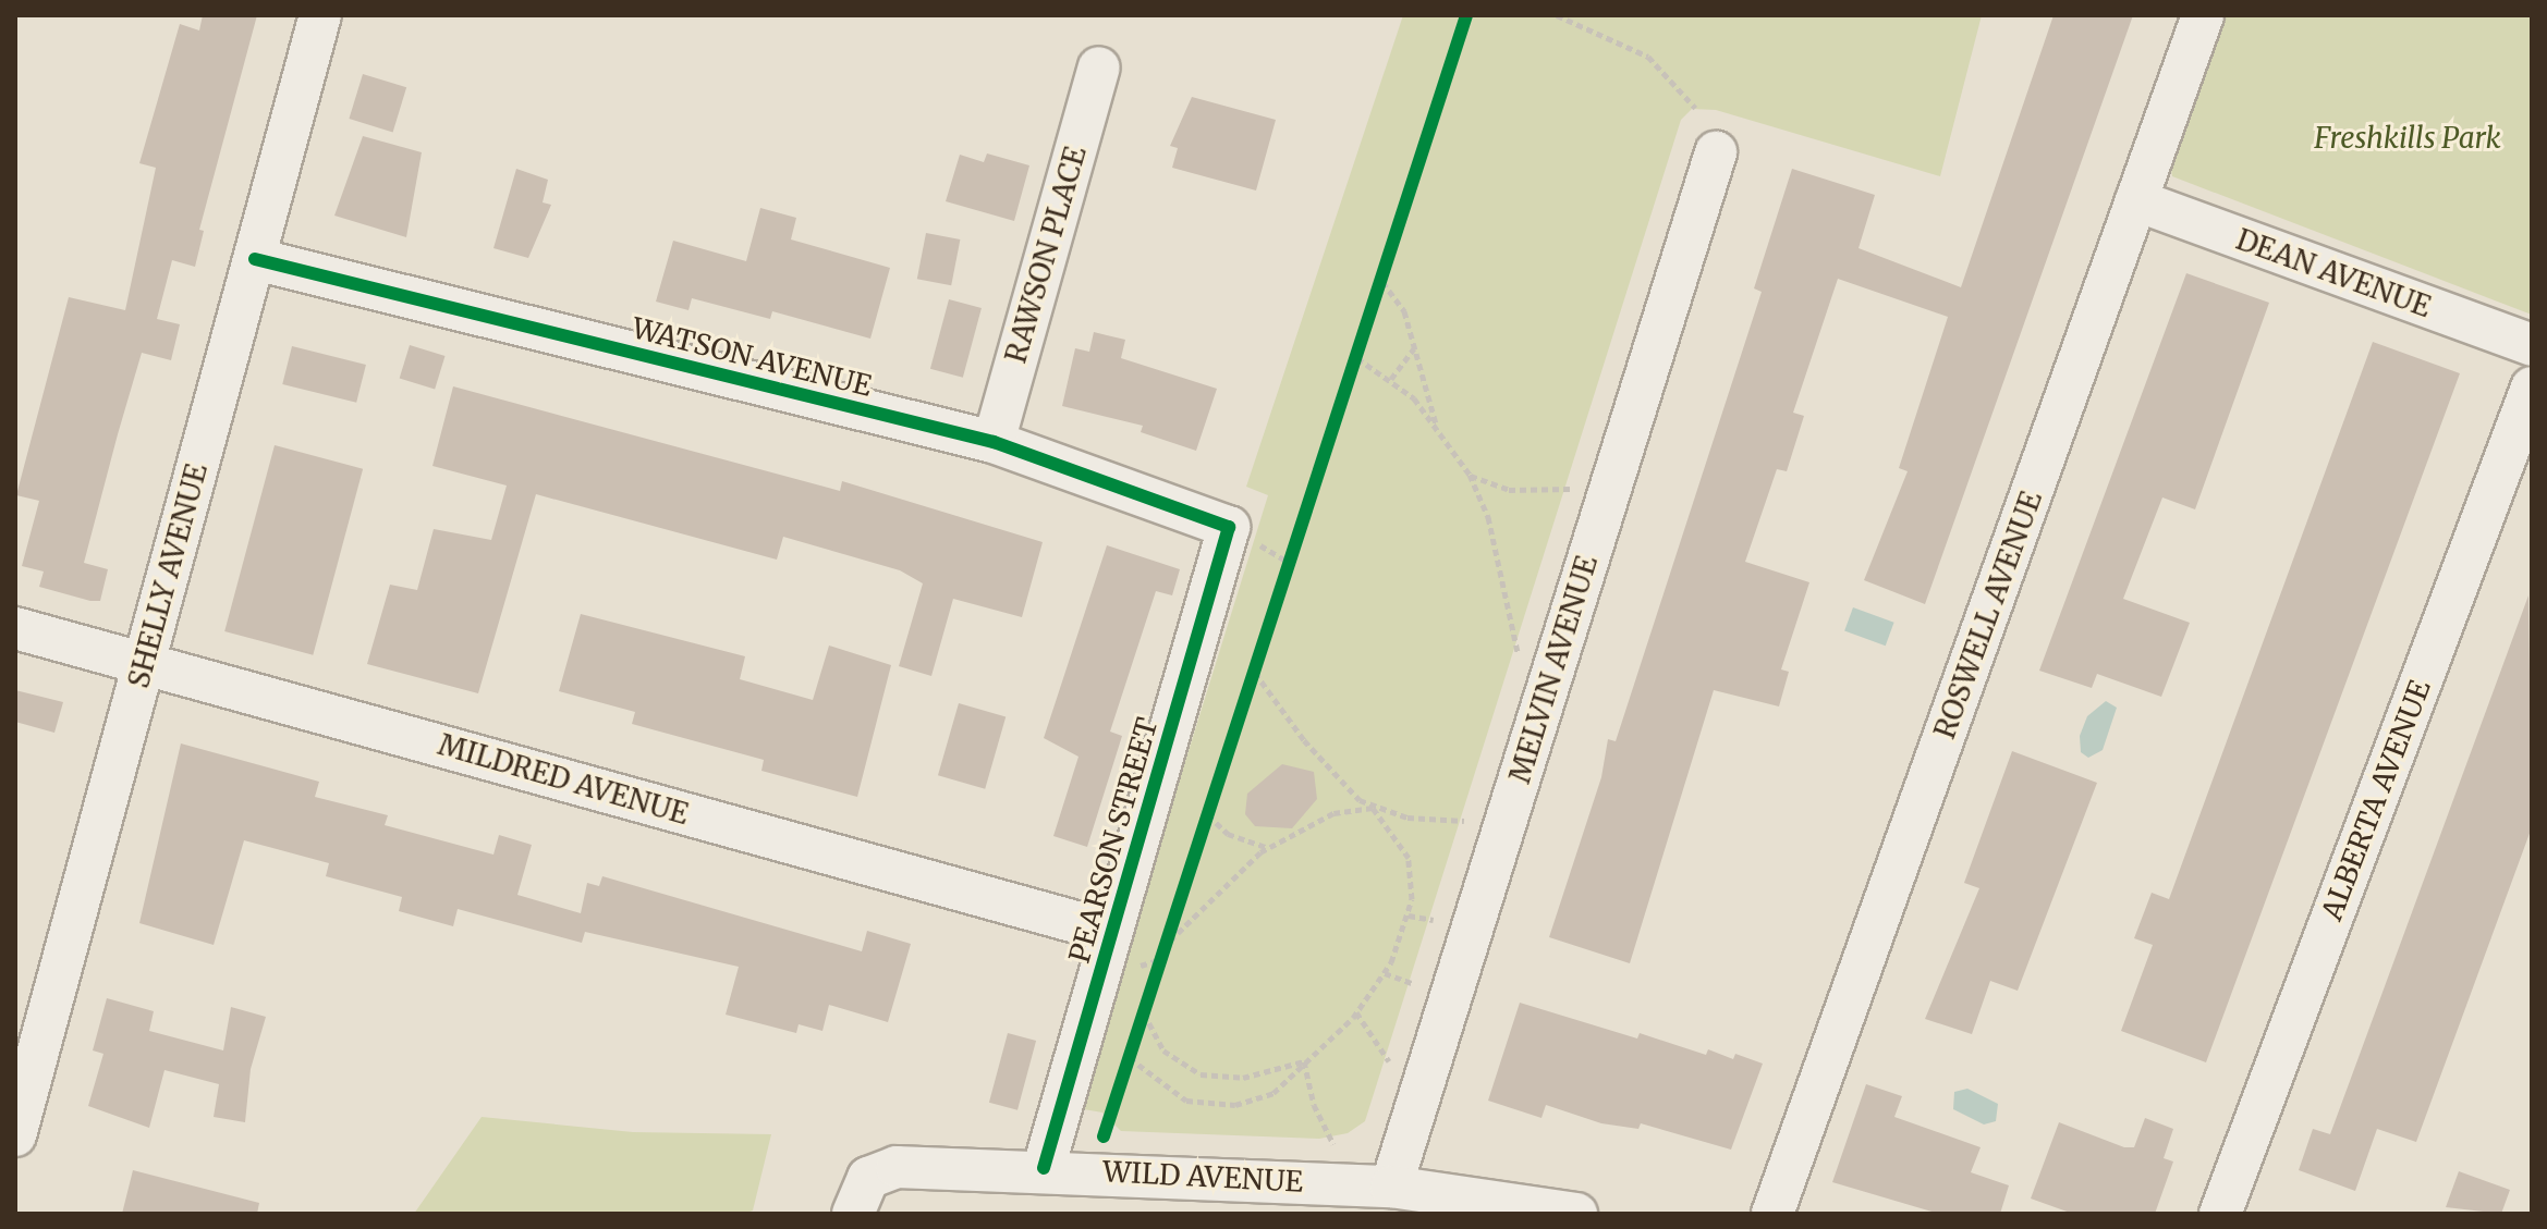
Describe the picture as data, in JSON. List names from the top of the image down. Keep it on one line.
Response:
{"streets":{"street":["RAWSON PLACE","DEAN AVENUE","WATSON AVENUE","SHELLY AVENUE","ROSWELL AVENUE","MELVIN AVENUE","MILDRED AVENUE","ALBERTA AVENUE","PEARSON STREET","WILD AVENUE"]},"crossings":[["RAWSON PLACE","WATSON AVENUE"],["DEAN AVENUE","ROSWELL AVENUE"],["WATSON AVENUE","SHELLY AVENUE"],["WATSON AVENUE","PEARSON STREET"],["SHELLY AVENUE","MILDRED AVENUE"],["MELVIN AVENUE","WILD AVENUE"],["MILDRED AVENUE","PEARSON STREET"],["PEARSON STREET","WILD AVENUE"]],"parks":["Freshkills Park"]}
